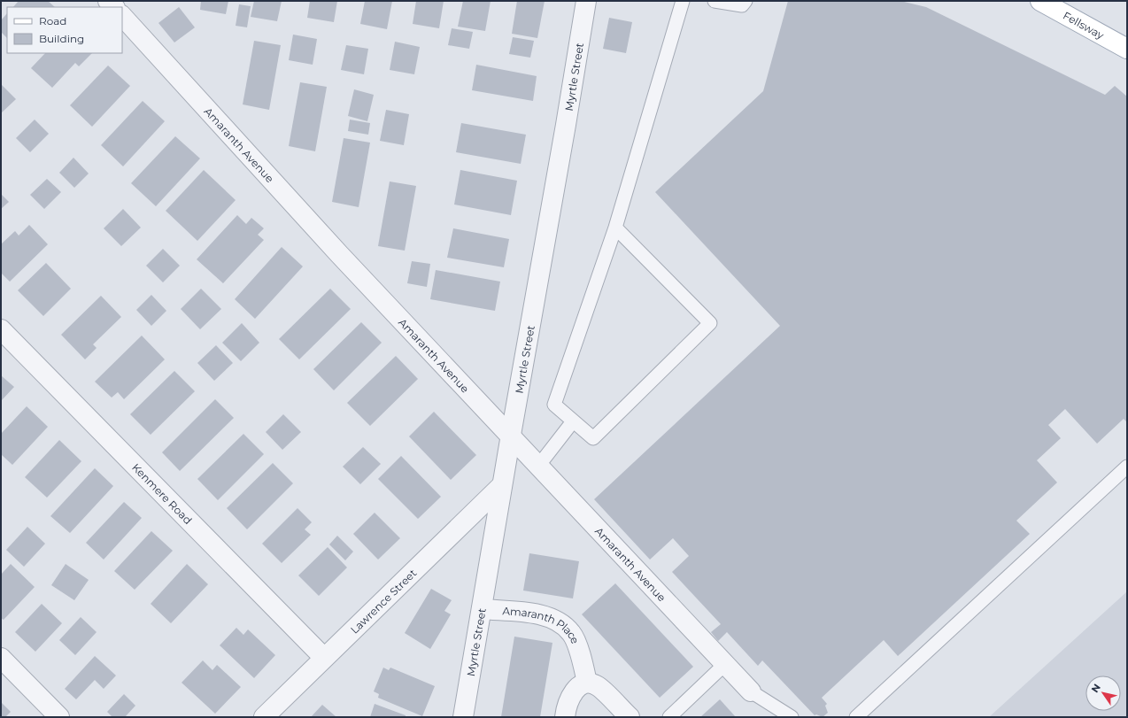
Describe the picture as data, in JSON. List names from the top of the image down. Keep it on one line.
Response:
{"streets":{"main road":["Fellsway"],"street":["Myrtle Street","Amaranth Avenue","Kenmere Road","Lawrence Street","Amaranth Place"]},"crossings":[["Myrtle Street","Amaranth Avenue"],["Myrtle Street","Lawrence Street"],["Myrtle Street","Amaranth Place"],["Kenmere Road","Lawrence Street"]],"legend":["Road","Building"],"north":"top left"}
